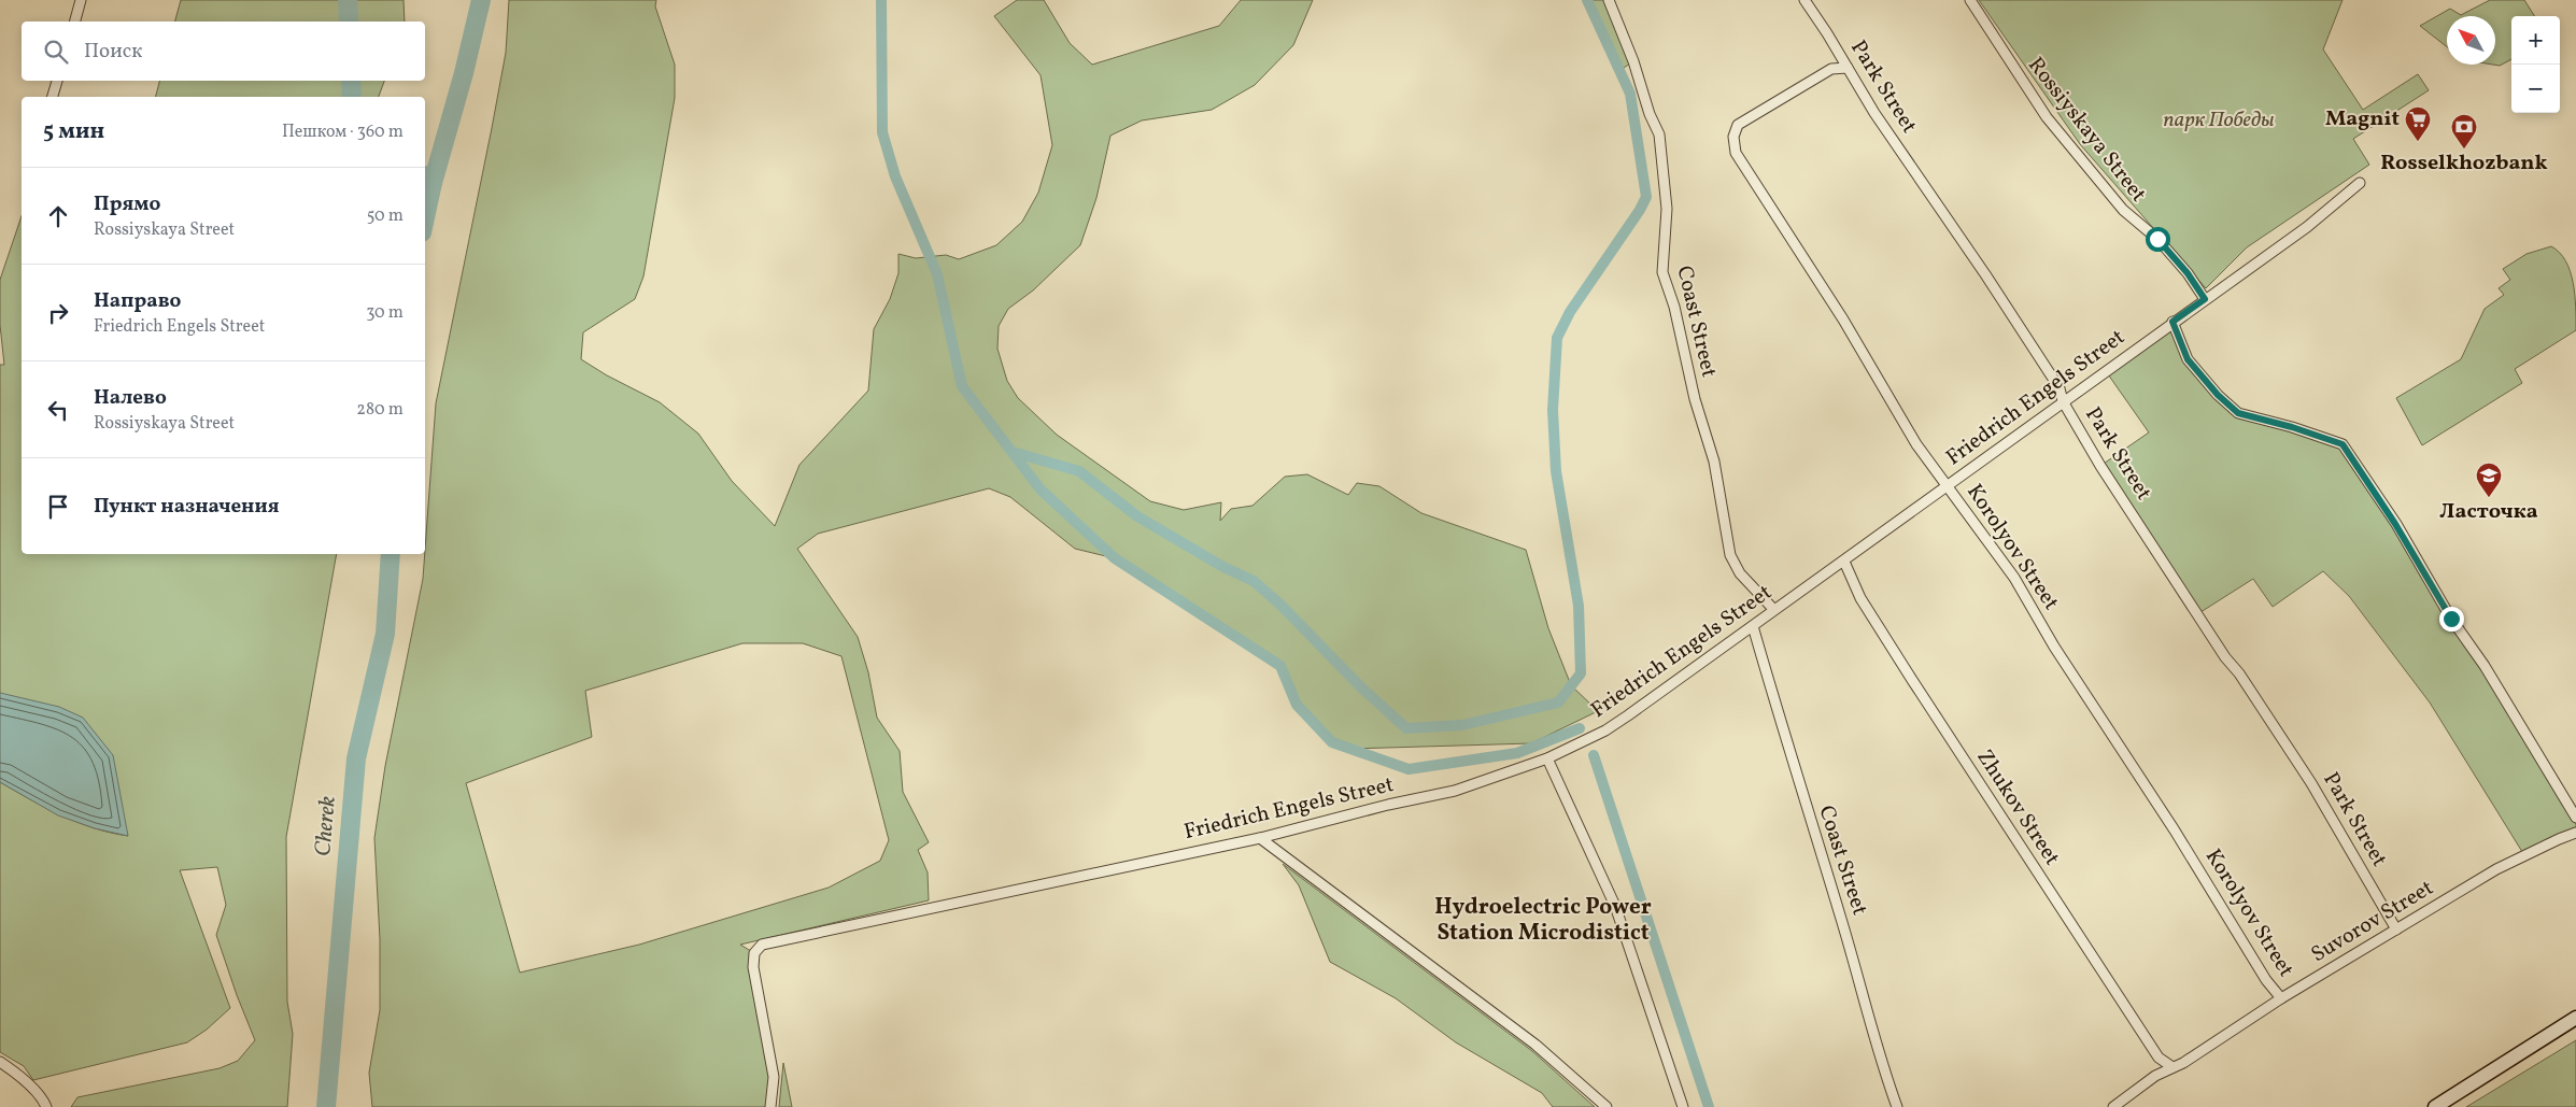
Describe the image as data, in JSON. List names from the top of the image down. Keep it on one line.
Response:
{"streets":{"street":["Park Street","Rossiyskaya Street","Coast Street","Friedrich Engels Street","Korolyov Street","Zhukov Street","Suvorov Street"]},"crossings":[["Park Street","Friedrich Engels Street"],["Park Street","Suvorov Street"],["Rossiyskaya Street","Friedrich Engels Street"],["Coast Street","Friedrich Engels Street"],["Friedrich Engels Street","Korolyov Street"],["Friedrich Engels Street","Zhukov Street"],["Korolyov Street","Suvorov Street"],["Zhukov Street","Suvorov Street"]],"districts":["Hydroelectric Power Station Microdistict"],"water":["Cherek"],"parks":["парк Победы"],"places":{"supermarket":["Magnit"],"bank":["Rosselkhozbank"],"school or university":["Ласточка"]},"north":"top left","page":{"map_buttons":["+","−"],"search":"Поиск","heading":["5 мин","Пешком · 360 m"],"list":[["Прямо","Rossiyskaya Street","50 m"],["Направо","Friedrich Engels Street","30 m"],["Налево","Rossiyskaya Street","280 m"],"Пункт назначения"]}}
